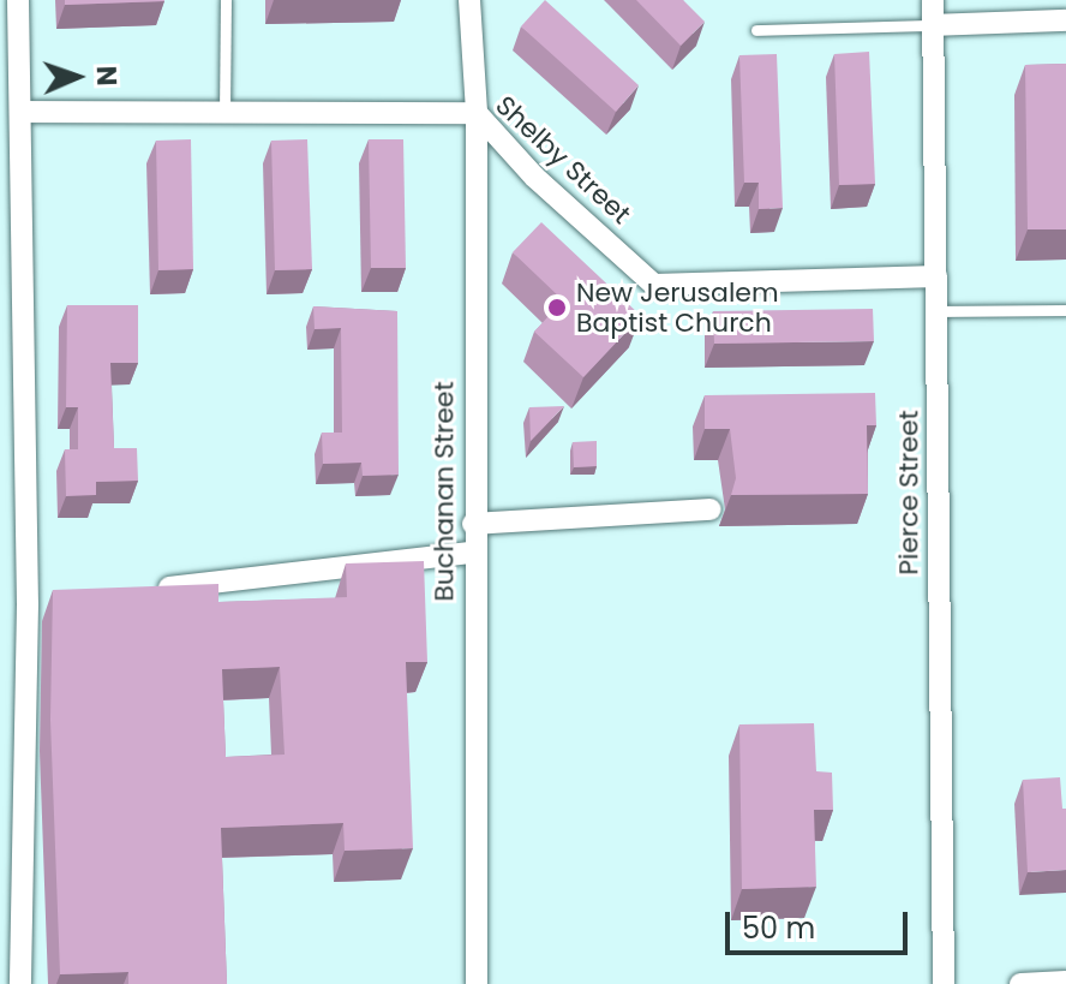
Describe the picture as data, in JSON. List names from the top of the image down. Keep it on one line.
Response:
{"streets":{"street":["Shelby Street","Buchanan Street","Pierce Street"]},"crossings":[["Shelby Street","Buchanan Street"],["Shelby Street","Pierce Street"]],"places":["New Jerusalem Baptist Church"],"scale_bar":"50 m","north":"right"}
